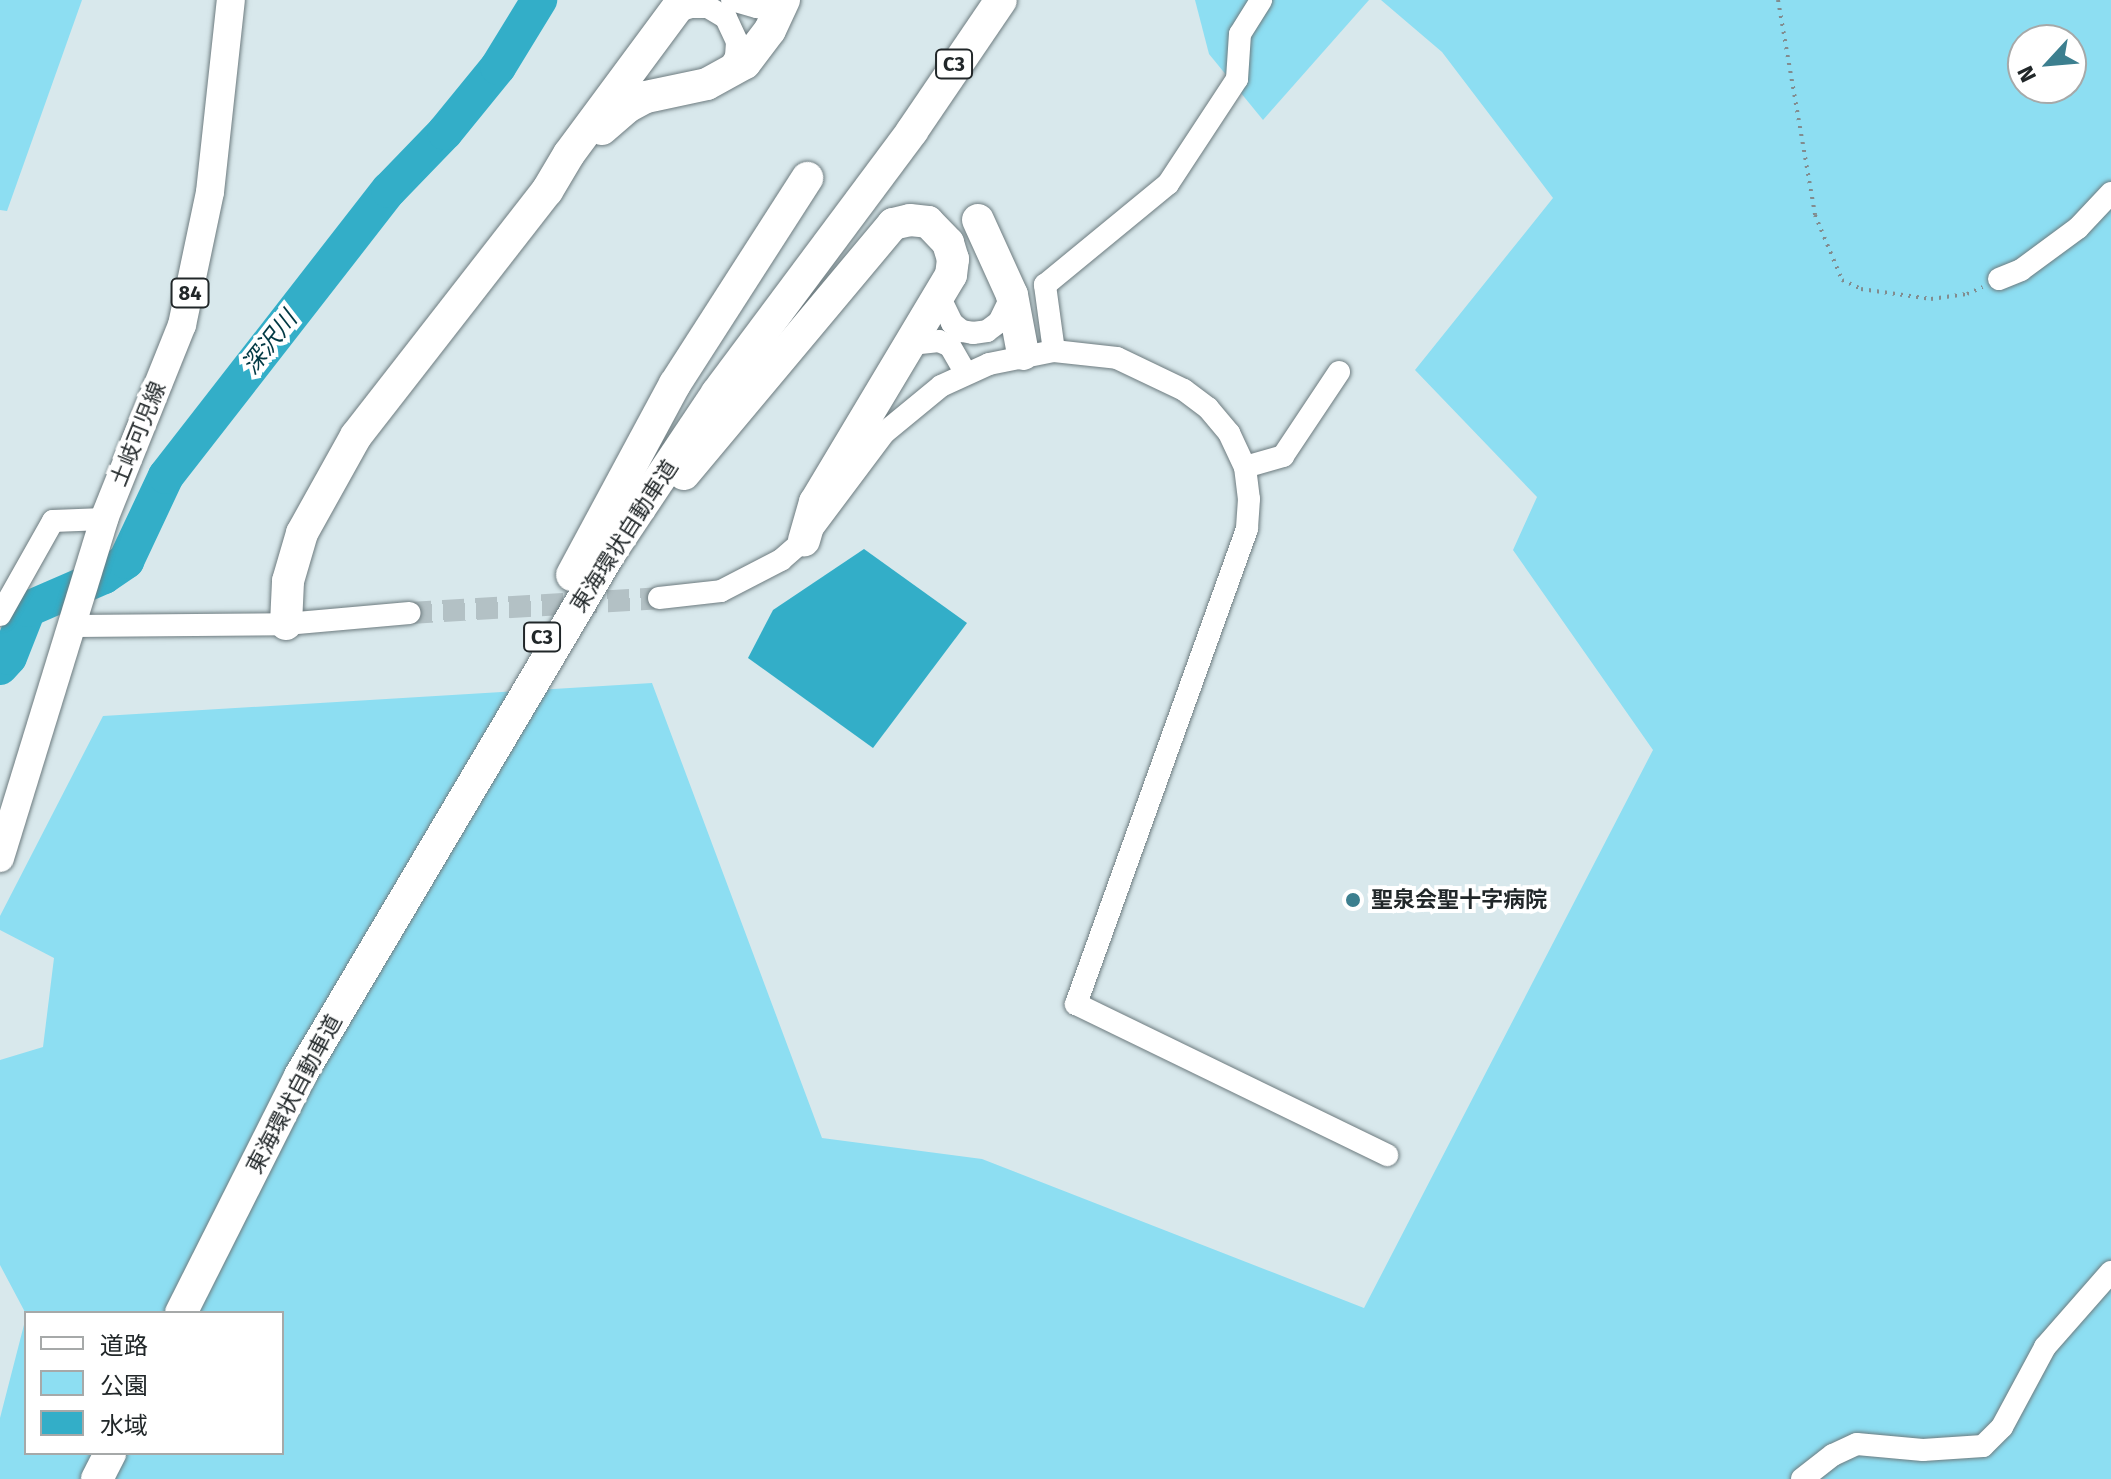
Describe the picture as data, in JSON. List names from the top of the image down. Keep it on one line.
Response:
{"streets":{"highway":["C3","東海環状自動車道"],"main road":["84","土岐可児線"]},"water":["深沢川"],"places":["聖泉会聖十字病院"],"legend":["道路","公園","水域"],"north":"bottom left"}
